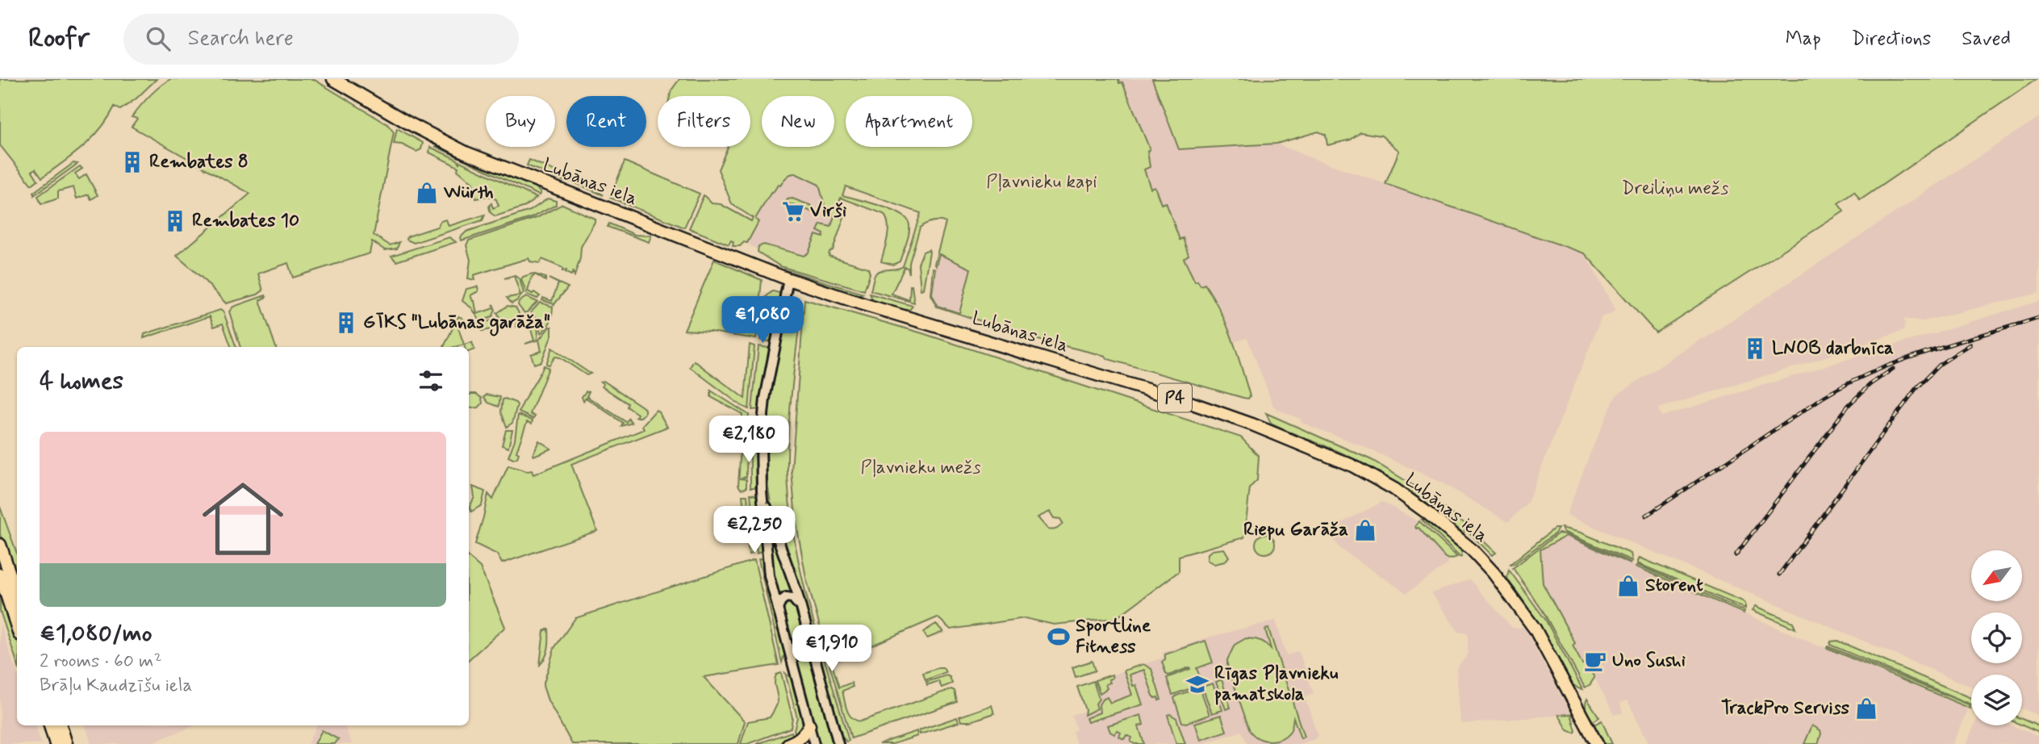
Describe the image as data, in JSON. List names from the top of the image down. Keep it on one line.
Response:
{"streets":{"main road":["Lubānas iela","P4"]},"parks":["Pļavnieku kapi","Dreiliņu mežs","Pļavnieku mežs"],"places":{"building":["Rembates 8","Rembates 10","GĪKS \"Lubānas garāža\"","LNOB darbnīca"],"shop":["Würth","Riepu Garāža","Storent","TrackPro Serviss"],"supermarket":["Virši"],"sports":["Sportline Fitness"],"cafe":["Uno Sushi"],"school or university":["Rīgas Pļavnieku pamatskola"]},"north":"bottom left","page":{"header":"Roofr","search":"Search here","nav":["Map","Directions","Saved"],"chip":["Buy","Rent","Filters","New","Apartment"],"price":["€1,080","€2,180","€2,250","€1,910"],"heading":"4 homes","list":[{"name":"€1,080/mo","note":"2 rooms · 60 m² · Brāļu Kaudzīšu iela"}]}}
